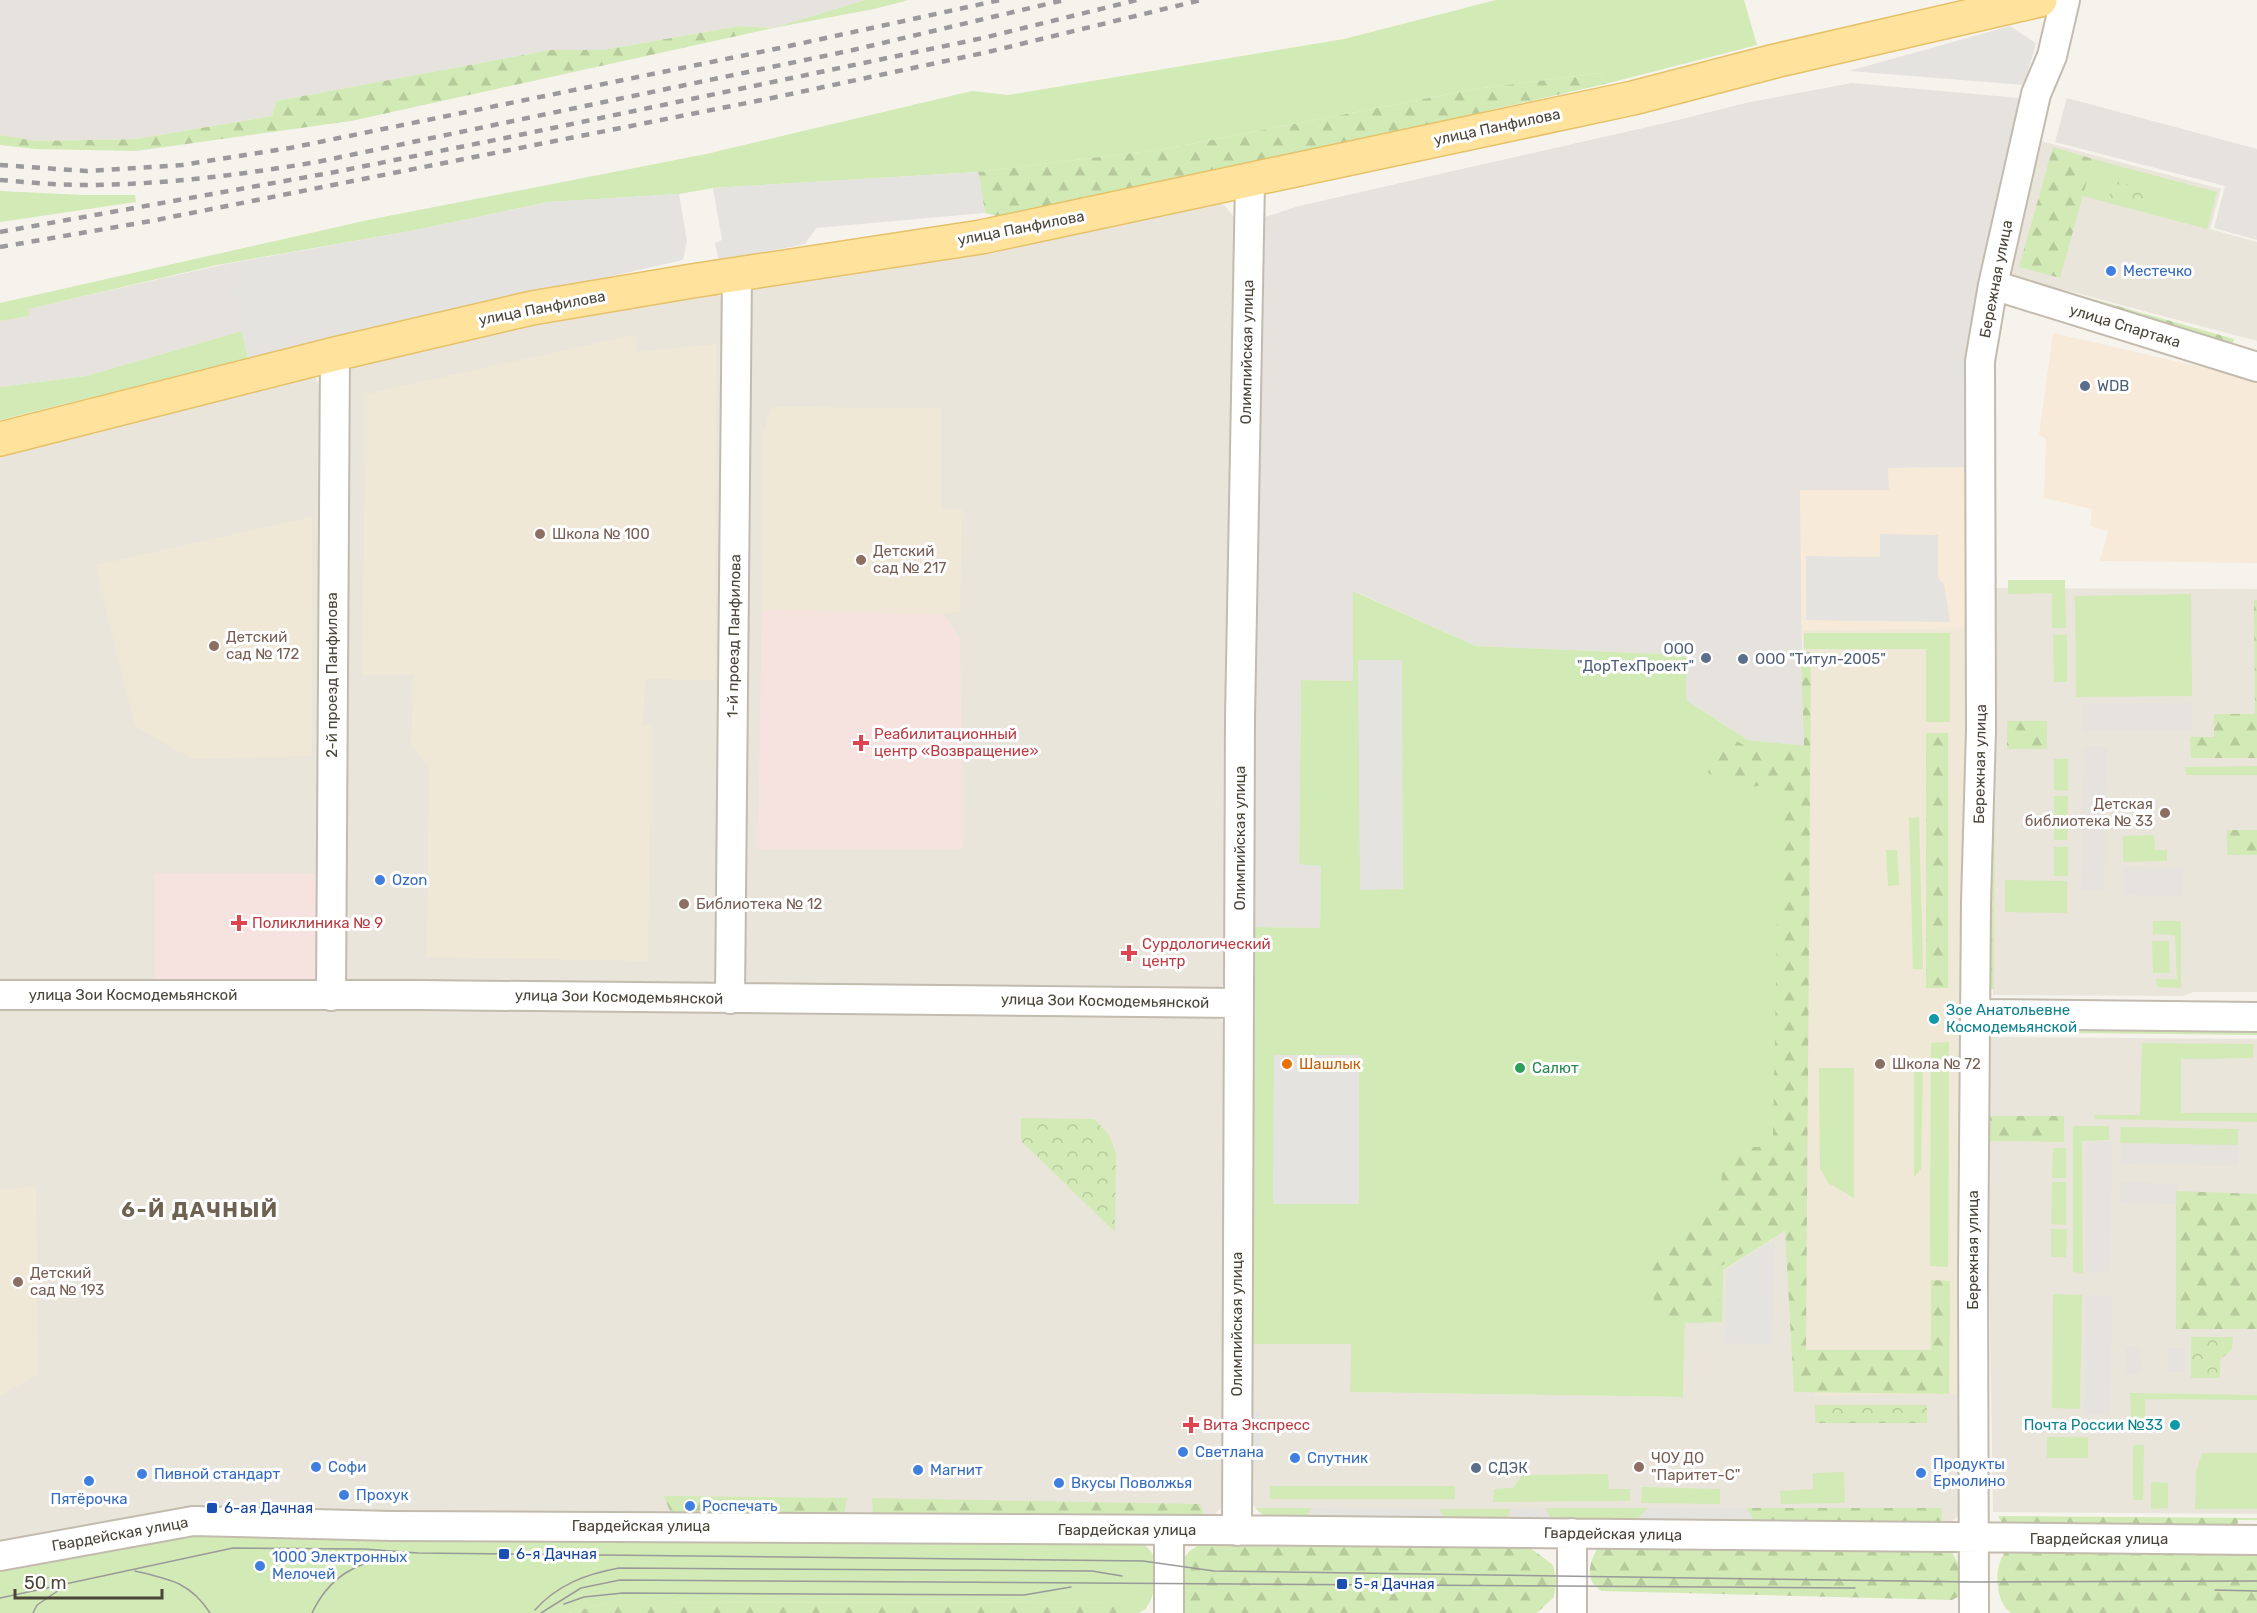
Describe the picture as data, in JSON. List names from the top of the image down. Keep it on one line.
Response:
{"streets":{"main road":["улица Панфилова"],"street":["Бережная улица","улица Спартака","Олимпийская улица","1-й проезд Панфилова","2-й проезд Панфилова","улица Зои Космодемьянской","Гвардейская улица"]},"crossings":[["улица Панфилова","Олимпийская улица"],["улица Панфилова","1-й проезд Панфилова"],["улица Панфилова","2-й проезд Панфилова"],["Бережная улица","улица Спартака"],["Бережная улица","Гвардейская улица"],["Олимпийская улица","улица Зои Космодемьянской"],["Олимпийская улица","Гвардейская улица"],["1-й проезд Панфилова","улица Зои Космодемьянской"],["2-й проезд Панфилова","улица Зои Космодемьянской"]],"districts":["6-Й ДАЧНЫЙ"],"places":{"other":["Местечко","WDB","Школа № 100","Детский сад № 217","Детский сад № 172","ООО \"ДорТехПроект\"","ООО \"Титул-2005\"","Детская библиотека № 33","Ozon","Библиотека № 12","Зое Анатольевне Космодемьянской","Шашлык","Школа № 72","Салют","Детский сад № 193","Почта России №33","Светлана","Спутник","Софи","ЧОУ ДО \"Паритет-С\"","СДЭК","Магнит","Продукты Ермолино","Пивной стандарт","Пятёрочка","Вкусы Поволжья","Прохук","Роспечать","1000 Электронных Мелочей"],"health":["Реабилитационный центр «Возвращение»","Поликлиника № 9","Сурдологический центр","Вита Экспресс"],"transit":["6-ая Дачная","6-я Дачная","5-я Дачная"]},"scale_bar":"50 m"}
